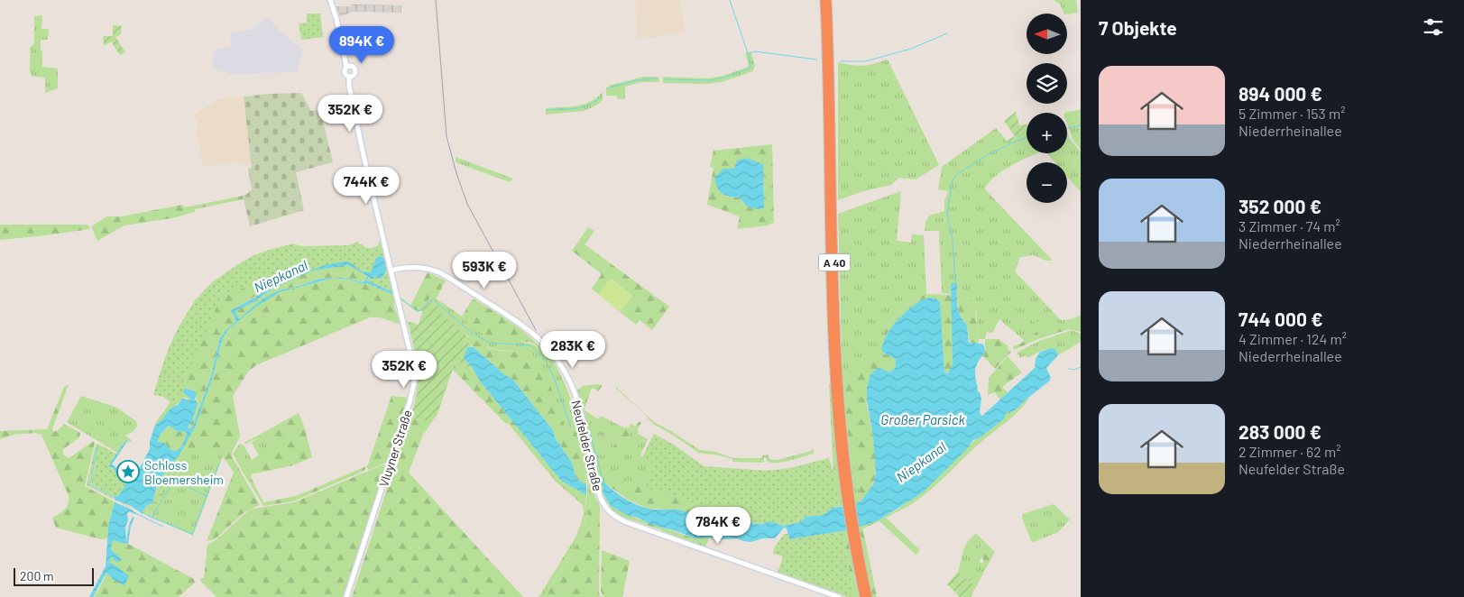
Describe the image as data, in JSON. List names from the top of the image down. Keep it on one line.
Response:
{"streets":{"highway":["A 40"],"main road":["Neufelder Straße","Vluyner Straße"]},"crossings":[["Neufelder Straße","Vluyner Straße"]],"water":["Niepkanal","Großer Parsick"],"places":{"place":["Schloss Bloemersheim"]},"scale_bar":"200 m","north":"left","page":{"heading":"7 Objekte","map_buttons":["+","−"],"price":["894K €","352K €","744K €","593K €","283K €","352K €","784K €"],"list":[{"name":"894 000 €","note":"5 Zimmer · 153 m² · Niederrheinallee"},{"name":"352 000 €","note":"3 Zimmer · 74 m² · Niederrheinallee"},{"name":"744 000 €","note":"4 Zimmer · 124 m² · Niederrheinallee"},{"name":"283 000 €","note":"2 Zimmer · 62 m² · Neufelder Straße"}],"scale":"200 m"}}
